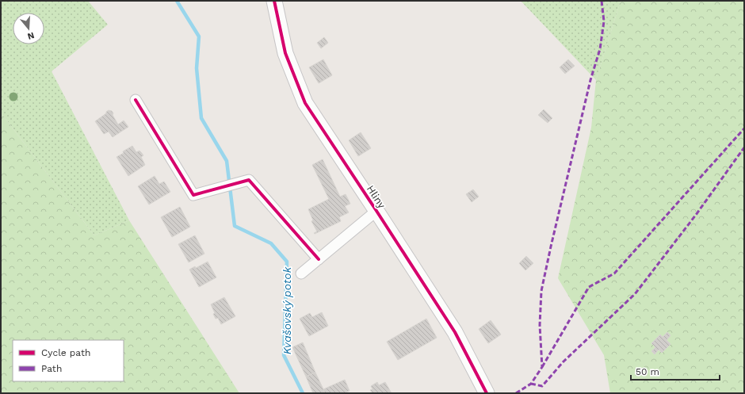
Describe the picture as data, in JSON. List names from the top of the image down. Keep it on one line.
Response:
{"streets":{"street":["Hliny"]},"water":["Kvašovský potok"],"legend":["Cycle path","Path"],"scale_bar":"50 m","north":"bottom"}
